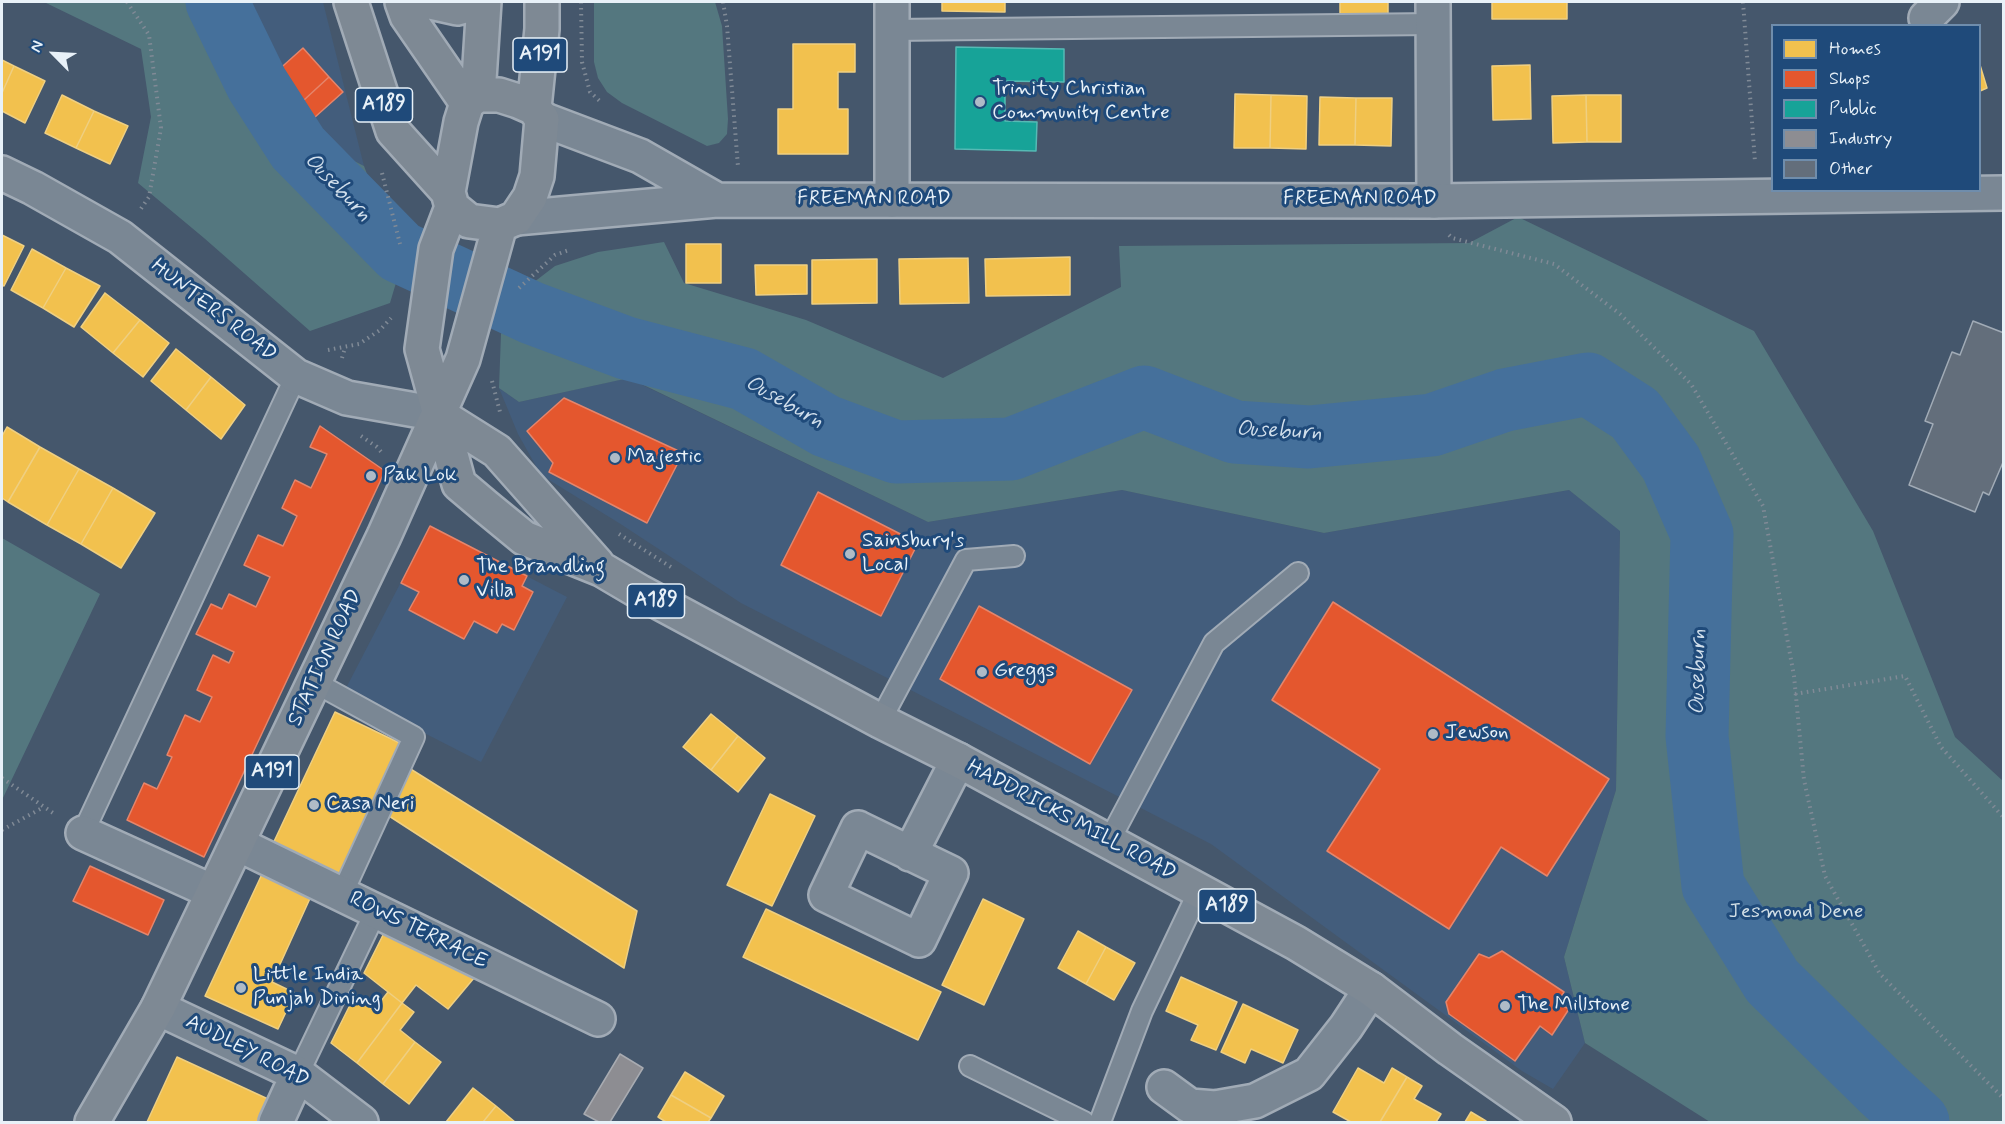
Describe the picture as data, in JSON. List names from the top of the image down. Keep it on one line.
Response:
{"streets":{"main road":["A191","A189","STATION ROAD","HADDRICKS MILL ROAD"],"street":["FREEMAN ROAD","HUNTERS ROAD","ROWS TERRACE","AUDLEY ROAD"]},"crossings":[["A191","A189"],["A191","FREEMAN ROAD"],["A191","STATION ROAD"],["A189","FREEMAN ROAD"],["A189","HUNTERS ROAD"],["A189","STATION ROAD"],["A189","HADDRICKS MILL ROAD"],["FREEMAN ROAD","STATION ROAD"],["HUNTERS ROAD","STATION ROAD"],["HUNTERS ROAD","HADDRICKS MILL ROAD"],["STATION ROAD","HADDRICKS MILL ROAD"],["STATION ROAD","ROWS TERRACE"],["STATION ROAD","AUDLEY ROAD"]],"water":["Ouseburn"],"parks":["Jesmond Dene"],"places":["Trinity Christian Community Centre","Majestic","Pak Lok","Sainsbury's Local","The Brandling Villa","Greggs","Jewson","Casa Neri","Little India Punjab Dining","The Millstone"],"legend":["Homes","Shops","Public","Industry","Other"],"north":"top left"}
